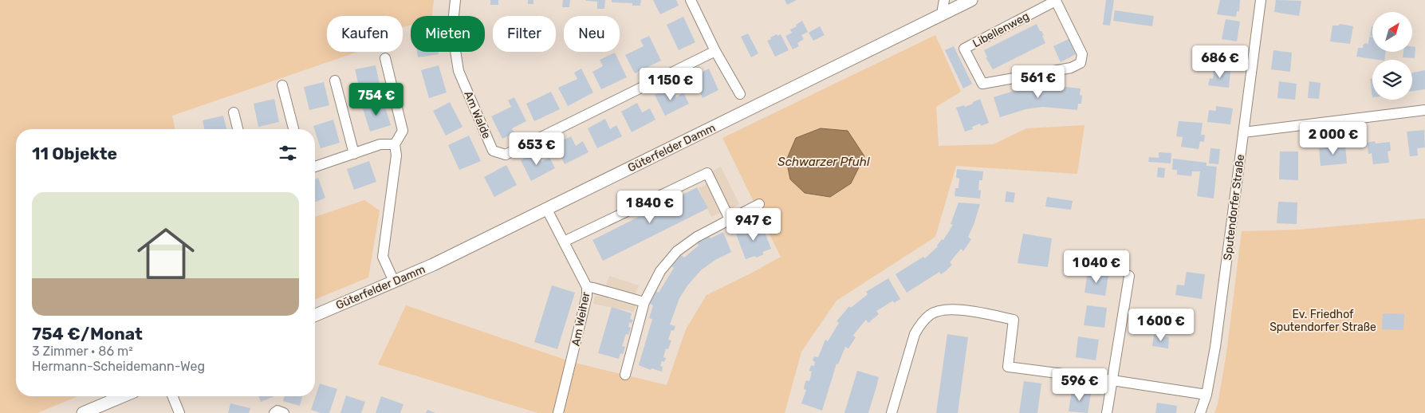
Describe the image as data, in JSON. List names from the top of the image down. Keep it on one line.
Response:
{"streets":{"street":["Libellenweg","Am Walde","Güterfelder Damm","Sputendorfer Straße","Am Weiher"]},"crossings":[["Güterfelder Damm","Am Weiher"]],"water":["Schwarzer Pfuhl"],"parks":["Ev. Friedhof Sputendorfer Straße"],"north":"top right","page":{"chip":["Kaufen","Mieten","Filter","Neu"],"price":["686 €","561 €","1 150 €","754 €","2 000 €","653 €","1 840 €","947 €","1 040 €","1 600 €","596 €"],"heading":"11 Objekte","list":[{"name":"754 €/Monat","note":"3 Zimmer · 86 m² · Hermann-Scheidemann-Weg"}]}}
